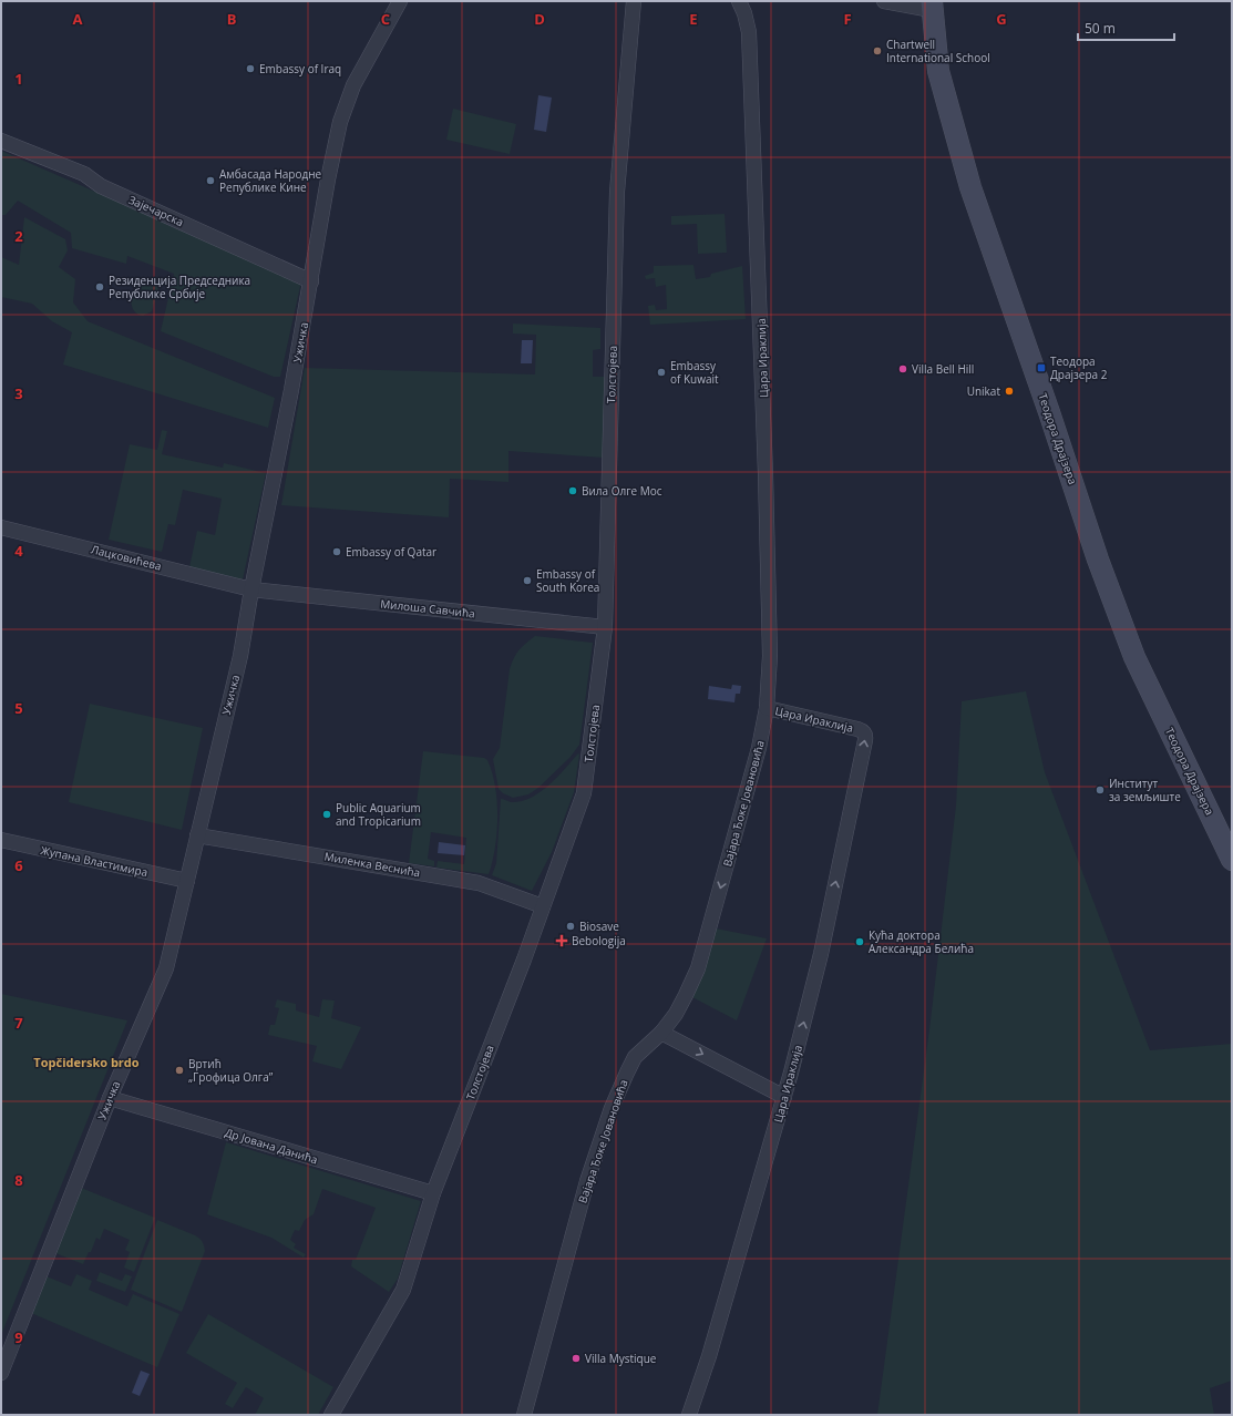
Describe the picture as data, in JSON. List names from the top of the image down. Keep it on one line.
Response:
{"streets":{"main road":["Теодора Драјзера"],"street":["Зајечарска","Ужичка","Цара Ираклија","Толстојева","Лацковићева","Милоша Савчића","Вајара Ђоке Јовановића","Жупана Властимира","Миленка Веснића","Др Јована Данића"]},"crossings":[["Зајечарска","Ужичка"],["Ужичка","Лацковићева"],["Ужичка","Милоша Савчића"],["Ужичка","Жупана Властимира"],["Ужичка","Миленка Веснића"],["Ужичка","Др Јована Данића"],["Цара Ираклија","Вајара Ђоке Јовановића"],["Толстојева","Милоша Савчића"],["Толстојева","Миленка Веснића"],["Толстојева","Др Јована Данића"],["Лацковићева","Милоша Савчића"]],"one_way":["Вајара Ђоке Јовановића"],"districts":["Topčidersko brdo"],"places":{"other":["Chartwell International School","Embassy of Iraq","Амбасада Народне Републике Кине","Резиденција Председника Републике Србије","Villa Bell Hill","Embassy of Kuwait","Unikat","Вила Олге Мос","Embassy of Qatar","Embassy of South Korea","Институт за земљиште","Public Aquarium and Tropicarium","Biosave","Кућа доктора Александра Белића","Вртић „Грофица Олга”","Villa Mystique"],"transit":["Теодора Драјзера 2"],"health":["Bebologija"]},"scale_bar":"50 m","grid":{"columns":["A","B","C","D","E","F","G"],"rows":["1","2","3","4","5","6","7","8","9"]}}
